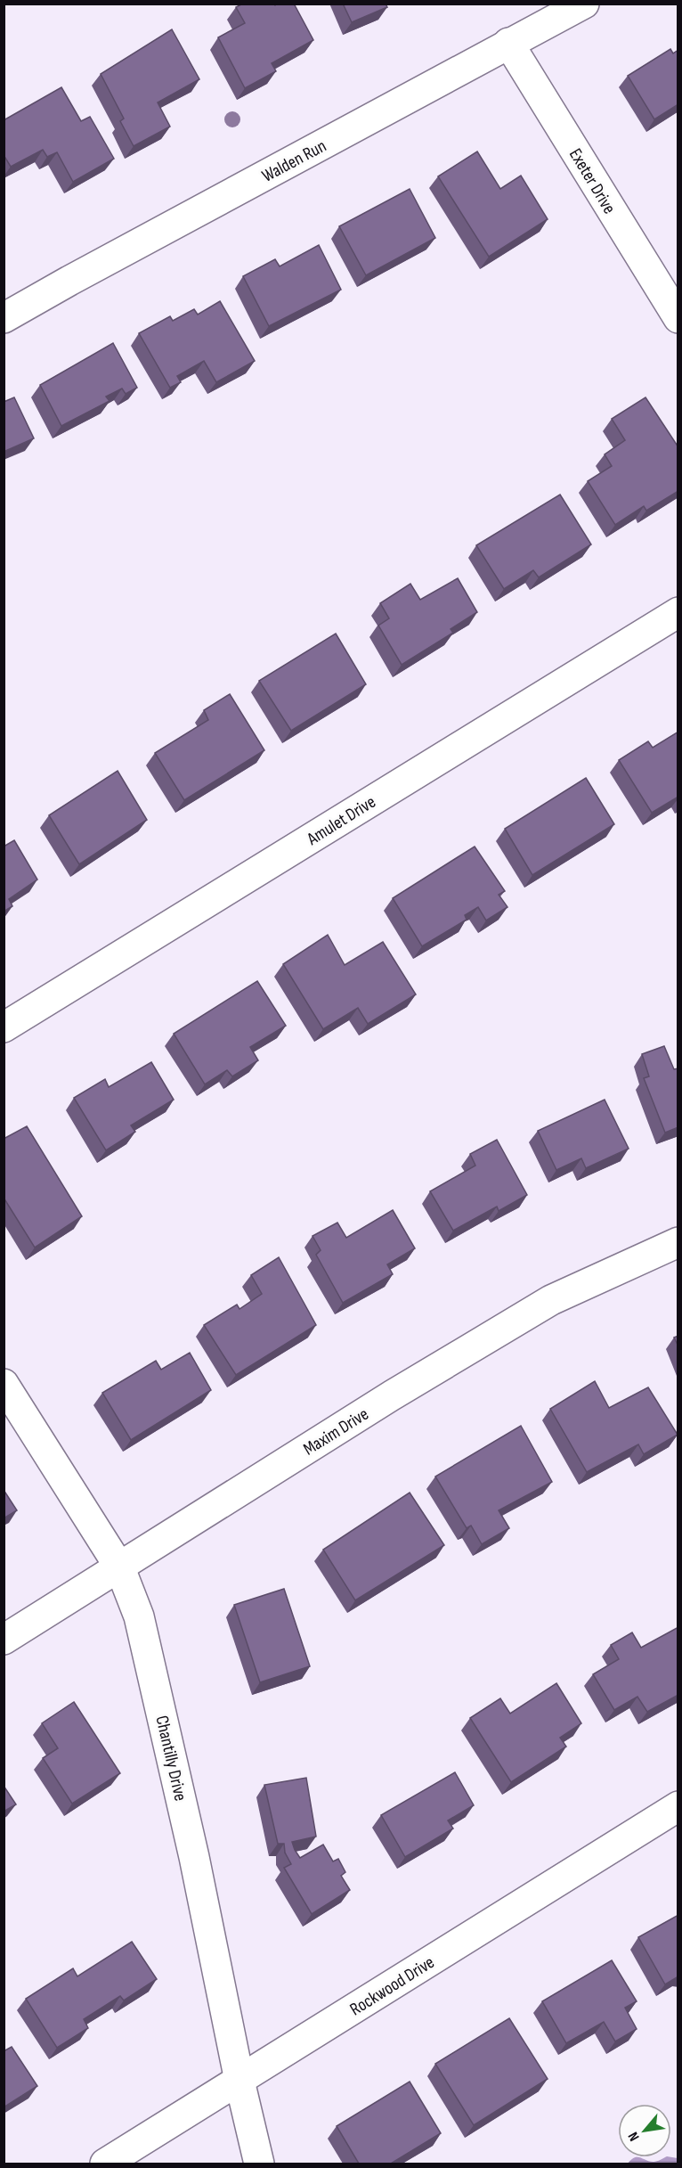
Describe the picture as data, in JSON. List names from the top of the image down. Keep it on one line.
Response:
{"streets":{"street":["Walden Run","Exeter Drive","Amulet Drive","Maxim Drive","Chantilly Drive","Rockwood Drive"]},"crossings":[["Walden Run","Exeter Drive"],["Maxim Drive","Chantilly Drive"],["Chantilly Drive","Rockwood Drive"]],"north":"bottom left"}
